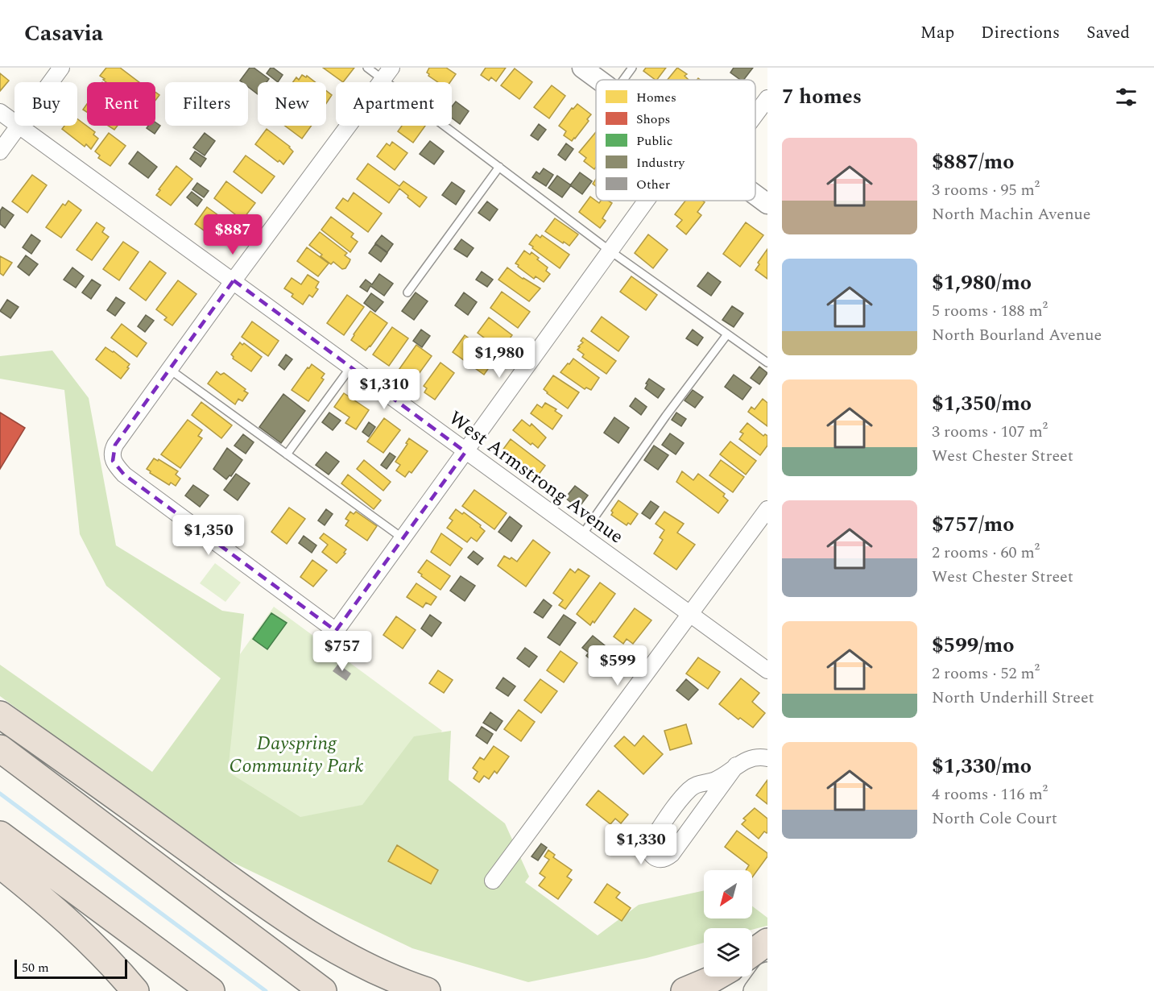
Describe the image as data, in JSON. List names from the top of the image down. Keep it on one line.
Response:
{"streets":{"street":["West Armstrong Avenue"]},"parks":["Dayspring Community Park"],"legend":["Homes","Shops","Public","Industry","Other"],"scale_bar":"50 m","north":"bottom left","page":{"header":"Casavia","nav":["Map","Directions","Saved"],"heading":"7 homes","chip":["Buy","Rent","Filters","New","Apartment"],"list":[{"name":"$887/mo","note":"3 rooms · 95 m² · North Machin Avenue"},{"name":"$1,980/mo","note":"5 rooms · 188 m² · North Bourland Avenue"},{"name":"$1,350/mo","note":"3 rooms · 107 m² · West Chester Street"},{"name":"$757/mo","note":"2 rooms · 60 m² · West Chester Street"},{"name":"$599/mo","note":"2 rooms · 52 m² · North Underhill Street"},{"name":"$1,330/mo","note":"4 rooms · 116 m² · North Cole Court"}],"price":["$887","$1,980","$1,310","$1,350","$757","$599","$1,330"],"scale":"50 m"}}
